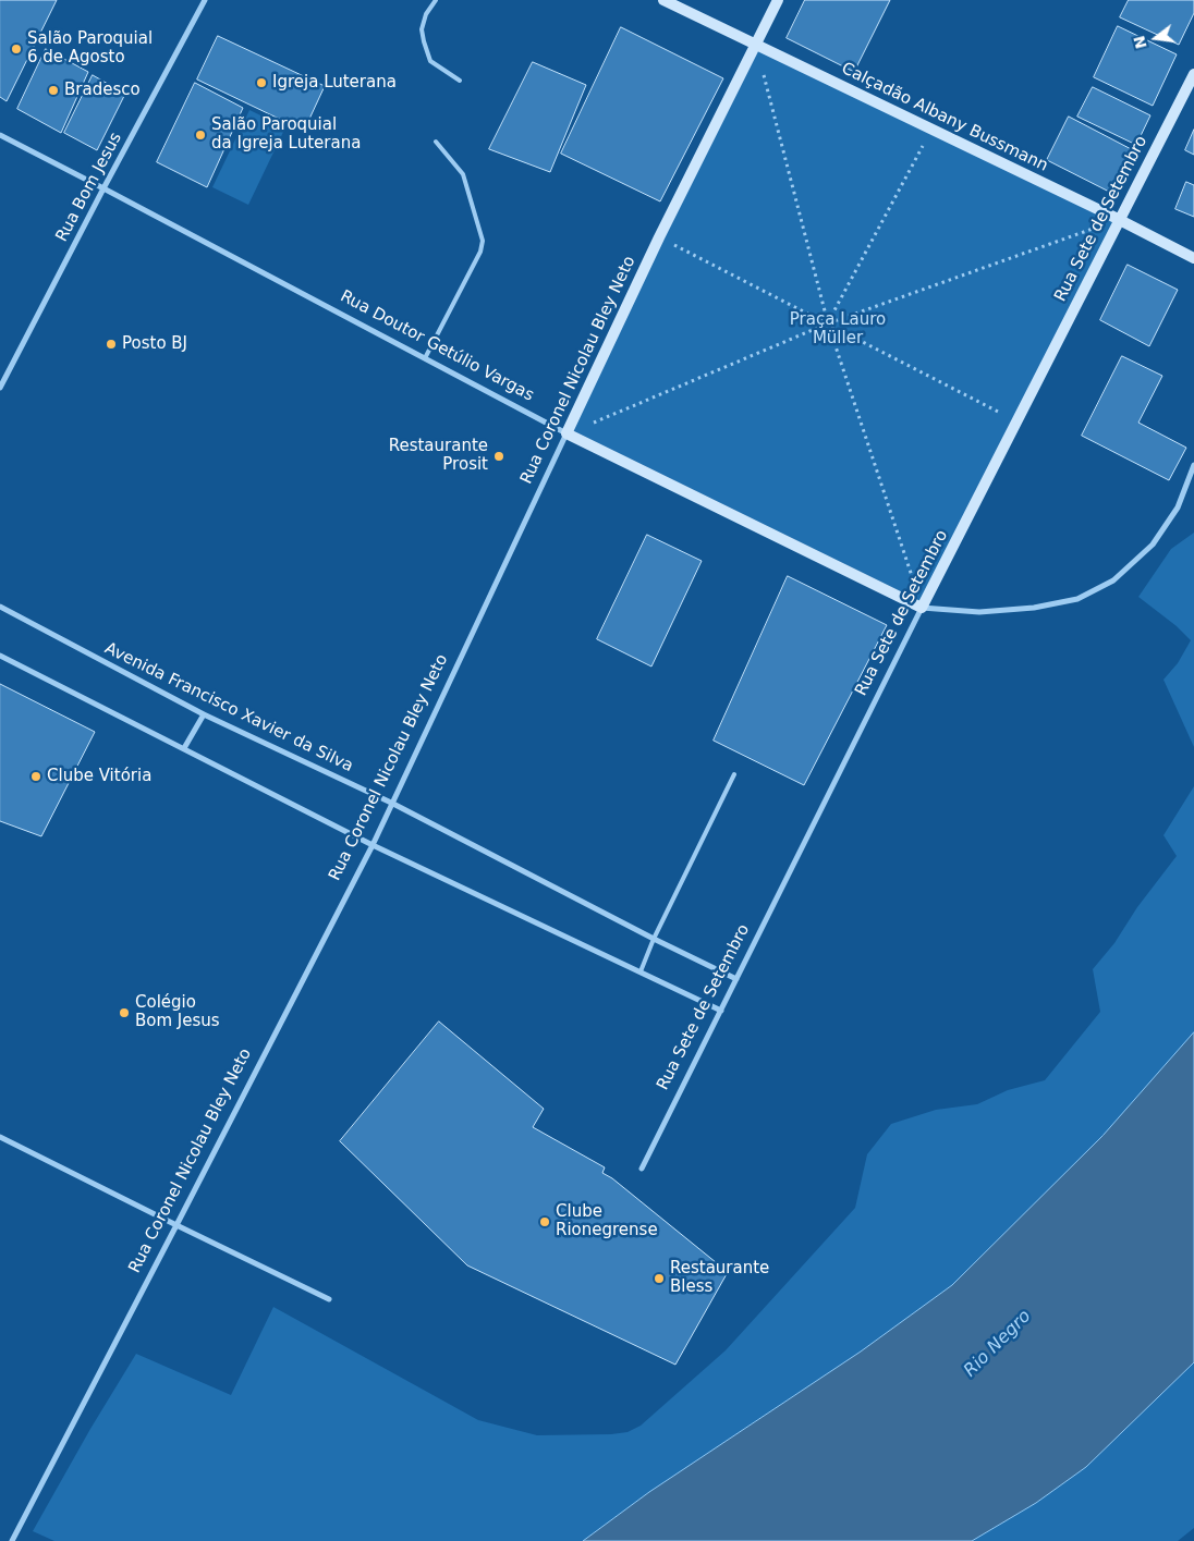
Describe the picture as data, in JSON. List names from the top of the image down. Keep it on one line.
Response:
{"streets":{"main road":["Calçadão Albany Bussmann","Rua Sete de Setembro","Rua Doutor Getúlio Vargas","Rua Coronel Nicolau Bley Neto"],"street":["Rua Bom Jesus","Avenida Francisco Xavier da Silva"]},"crossings":[["Calçadão Albany Bussmann","Rua Sete de Setembro"],["Calçadão Albany Bussmann","Rua Coronel Nicolau Bley Neto"],["Rua Bom Jesus","Rua Doutor Getúlio Vargas"],["Rua Sete de Setembro","Rua Doutor Getúlio Vargas"],["Rua Sete de Setembro","Avenida Francisco Xavier da Silva"],["Rua Doutor Getúlio Vargas","Rua Coronel Nicolau Bley Neto"],["Rua Coronel Nicolau Bley Neto","Avenida Francisco Xavier da Silva"]],"water":["Rio Negro"],"parks":["Praça Lauro Müller"],"places":["Salão Paroquial 6 de Agosto","Igreja Luterana","Bradesco","Salão Paroquial da Igreja Luterana","Posto BJ","Restaurante Prosit","Clube Vitória","Colégio Bom Jesus","Clube Rionegrense","Restaurante Bless"],"north":"left"}
